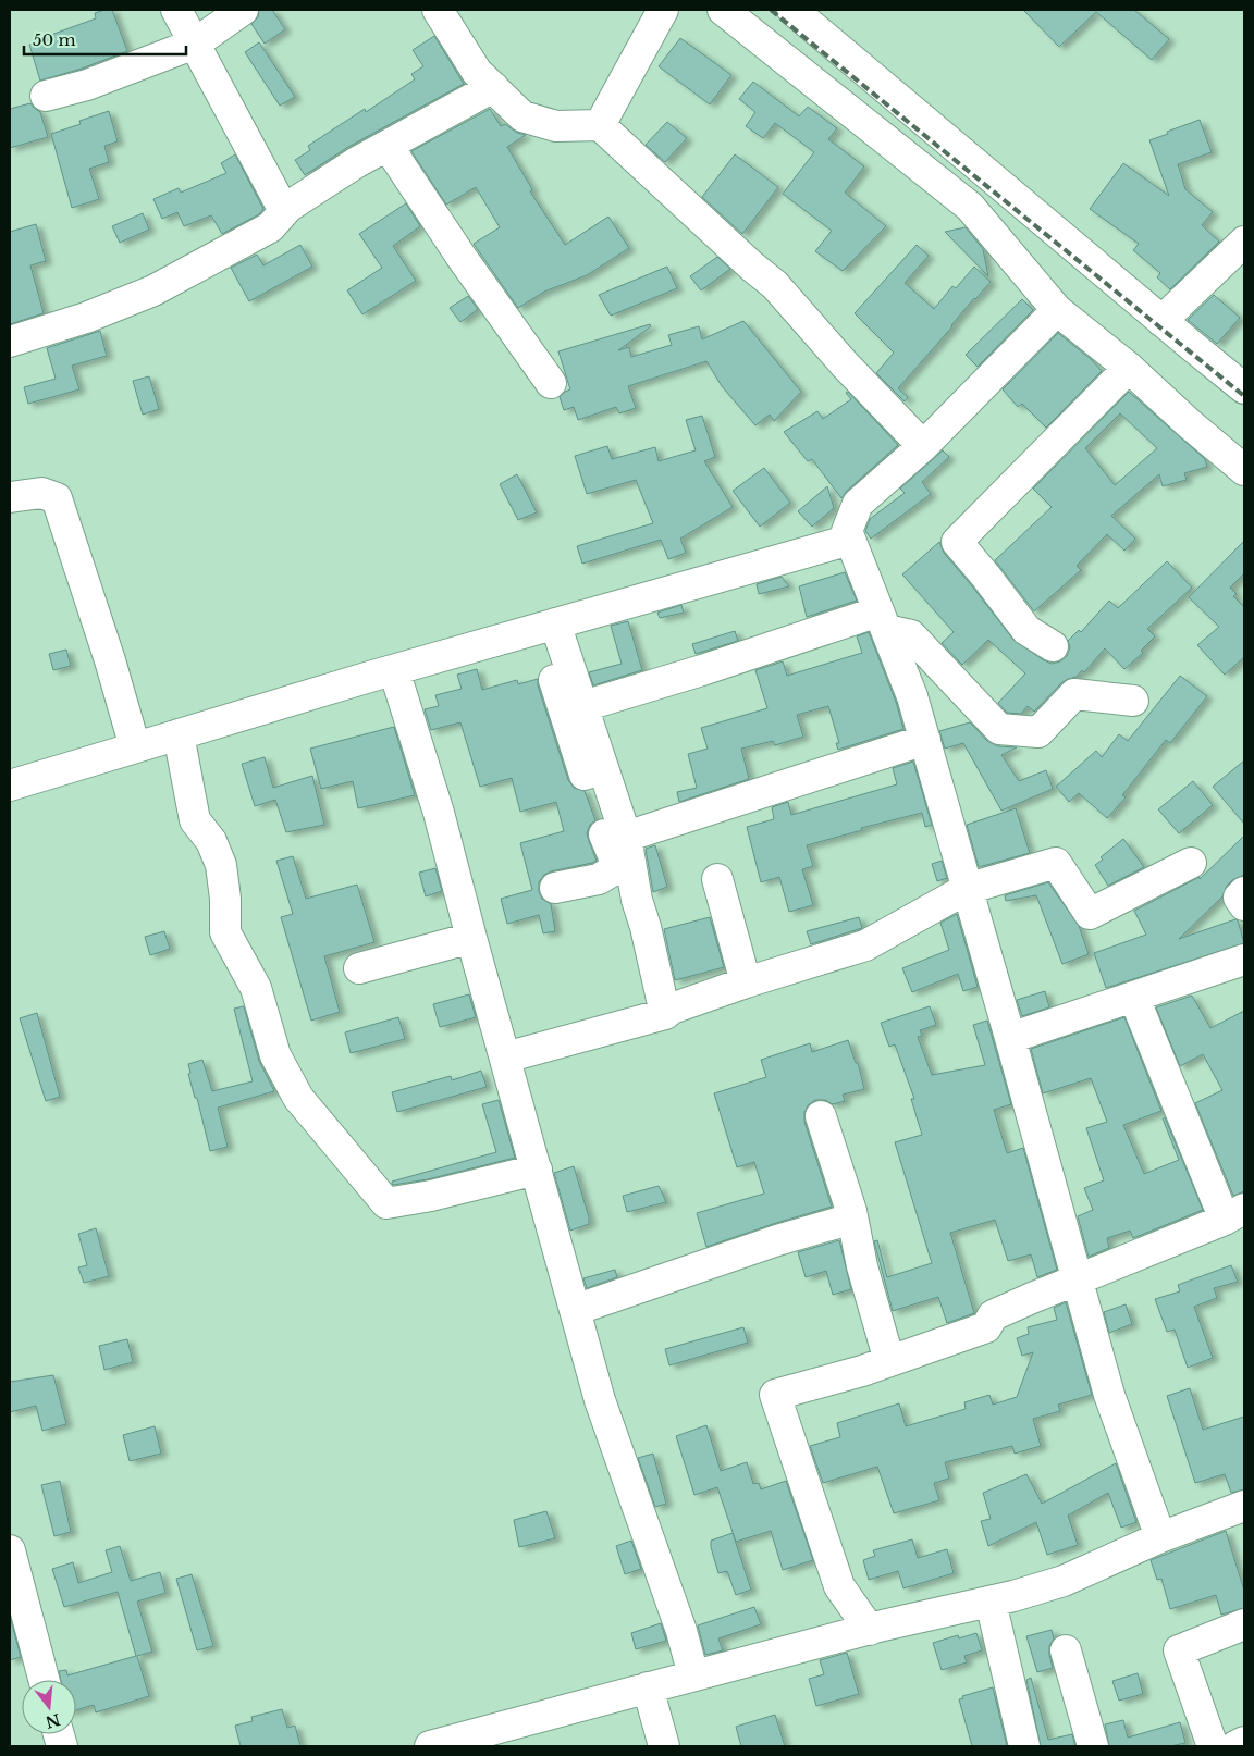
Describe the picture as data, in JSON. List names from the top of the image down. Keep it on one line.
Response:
{"scale_bar":"50 m","north":"bottom"}
